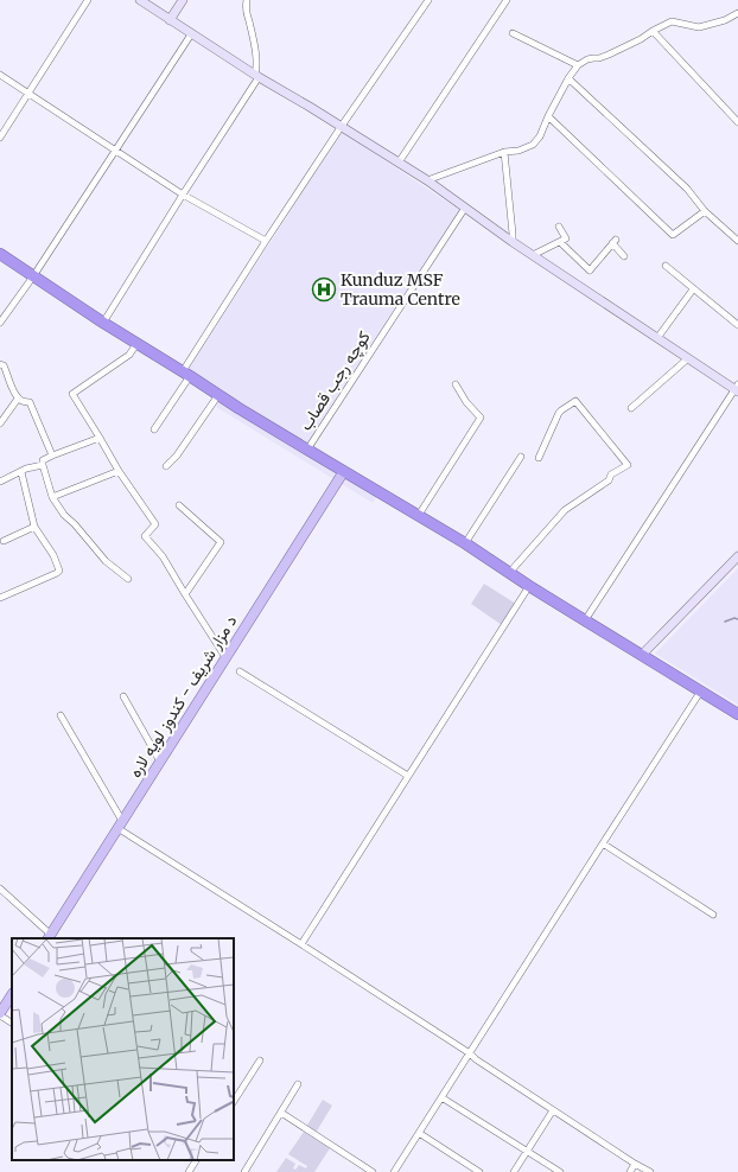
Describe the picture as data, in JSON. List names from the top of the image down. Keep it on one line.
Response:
{"streets":{"main road":["د مزار شریف - کندوز لویه لاره"],"street":["کوچه رجب قصاب"]},"places":{"hospital":["Kunduz MSF Trauma Centre"]}}
